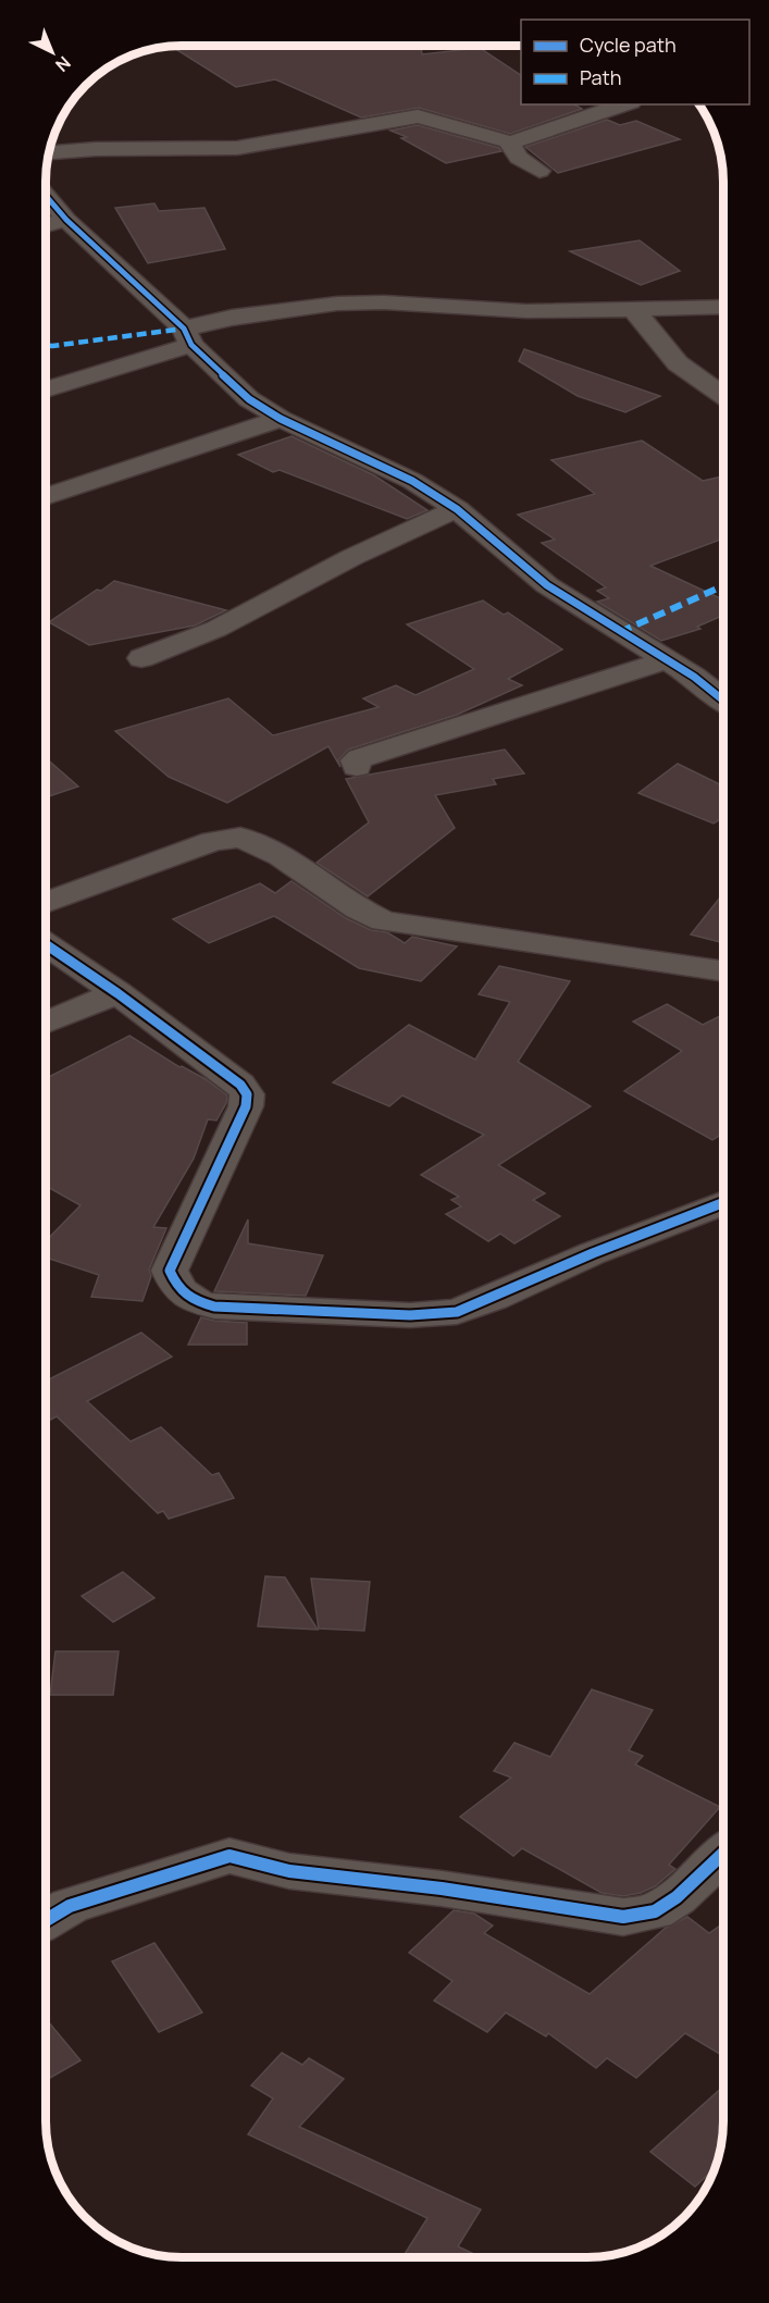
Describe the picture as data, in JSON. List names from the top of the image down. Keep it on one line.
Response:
{"legend":["Cycle path","Path"],"north":"bottom right"}
